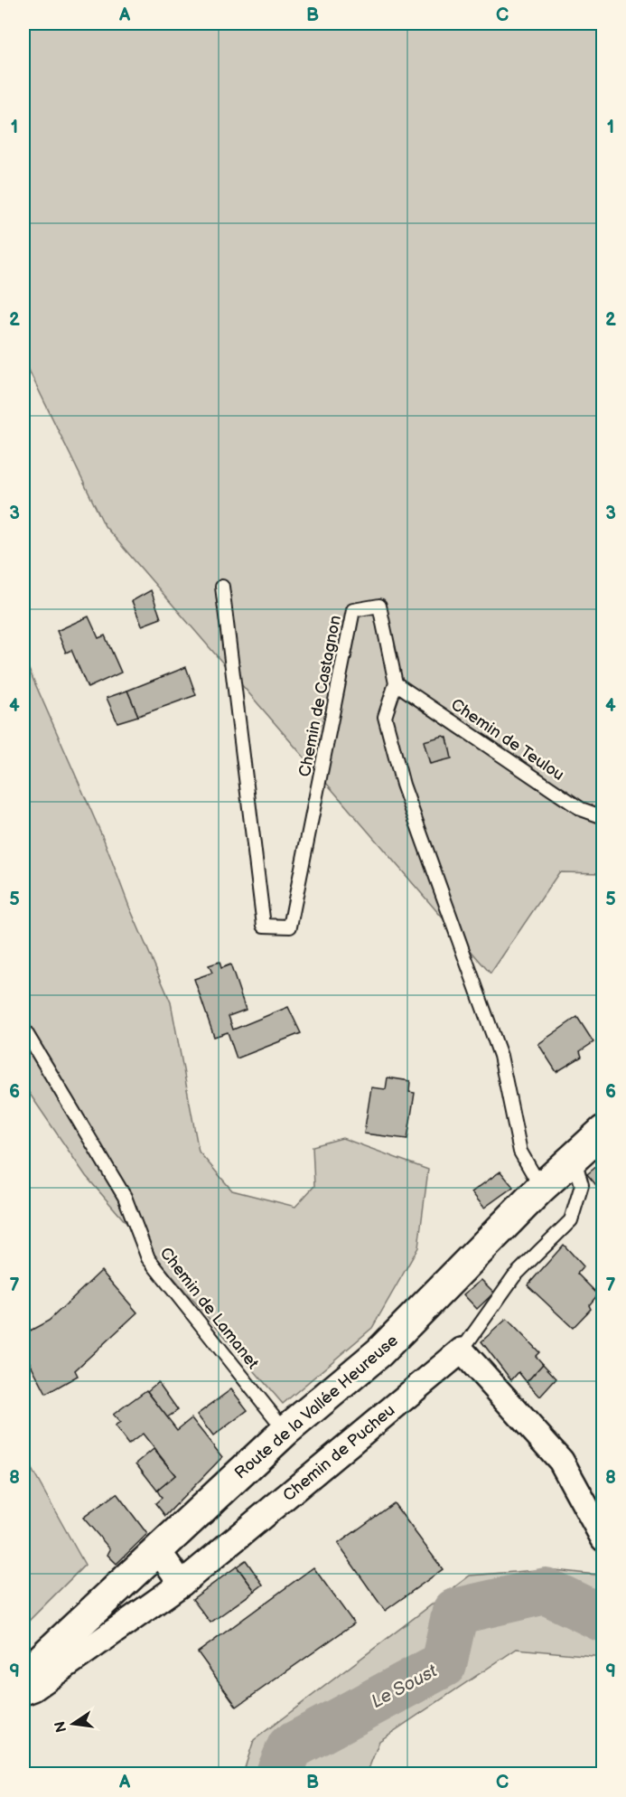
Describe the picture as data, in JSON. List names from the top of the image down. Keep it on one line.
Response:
{"streets":{"street":["Route de la Vallée Heureuse","Chemin de Pucheu"],"lane":["Chemin de Castagnon","Chemin de Teulou","Chemin de Lamanet"]},"crossings":[["Chemin de Castagnon","Chemin de Teulou"],["Chemin de Castagnon","Route de la Vallée Heureuse"],["Chemin de Lamanet","Route de la Vallée Heureuse"]],"water":["Le Soust"],"north":"left","grid":{"columns":["A","B","C"],"rows":["1","2","3","4","5","6","7","8","9"]}}
